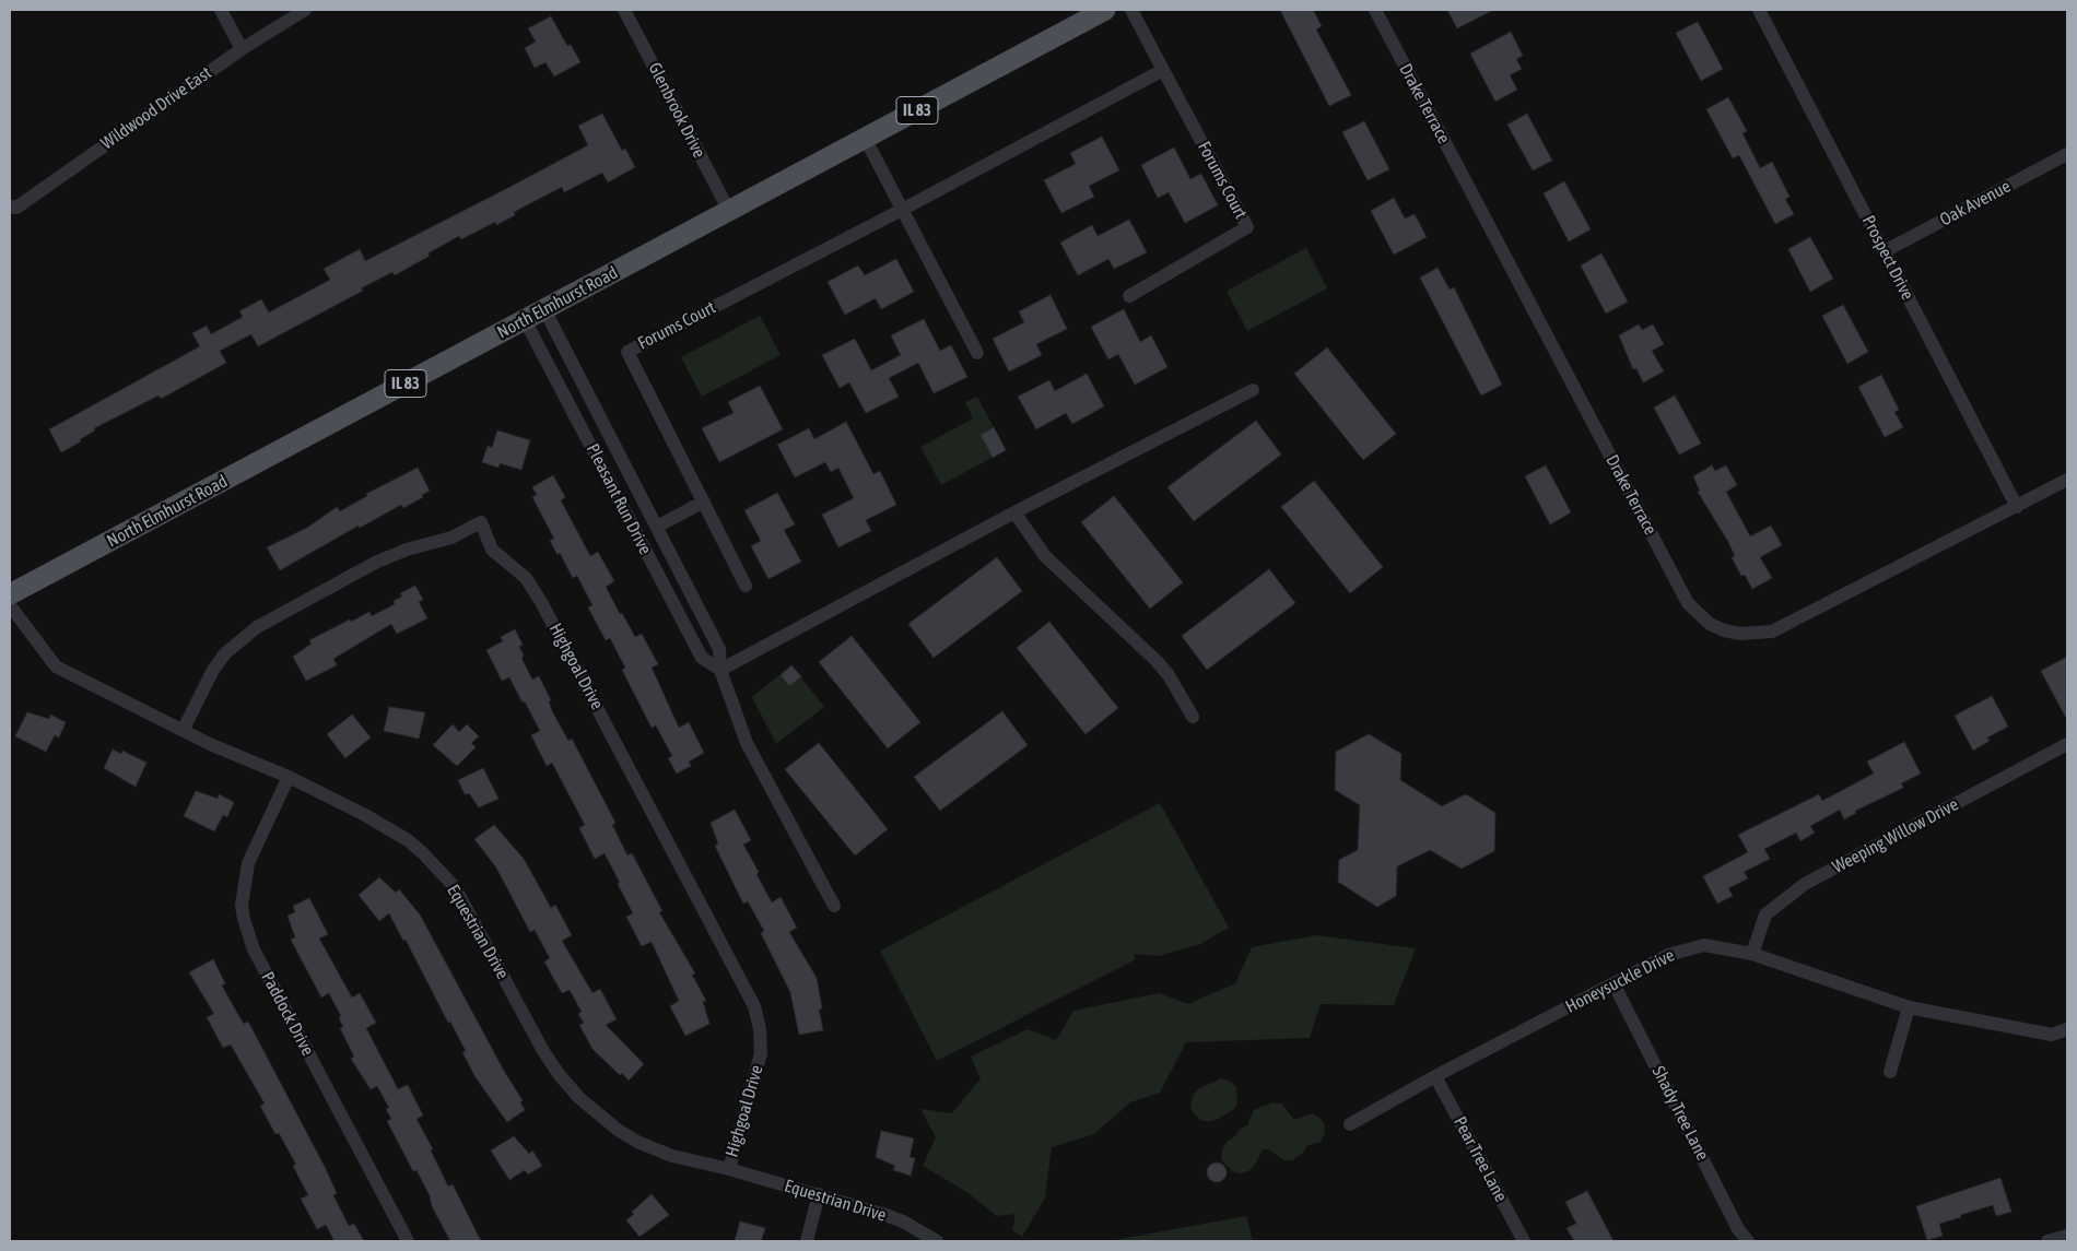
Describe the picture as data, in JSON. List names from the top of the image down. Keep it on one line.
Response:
{"streets":{"main road":["IL 83","North Elmhurst Road"],"street":["Drake Terrace","Wildwood Drive East","Glenbrook Drive","Forums Court","Oak Avenue","Prospect Drive","Pleasant Run Drive","Highgoal Drive","Weeping Willow Drive","Equestrian Drive","Honeysuckle Drive","Paddock Drive","Shady Tree Lane","Pear Tree Lane"]},"crossings":[["Drake Terrace","Prospect Drive"],["Glenbrook Drive","North Elmhurst Road"],["Oak Avenue","Prospect Drive"],["North Elmhurst Road","Pleasant Run Drive"],["Highgoal Drive","Equestrian Drive"],["Weeping Willow Drive","Honeysuckle Drive"],["Equestrian Drive","Paddock Drive"],["Honeysuckle Drive","Shady Tree Lane"],["Honeysuckle Drive","Pear Tree Lane"]]}
